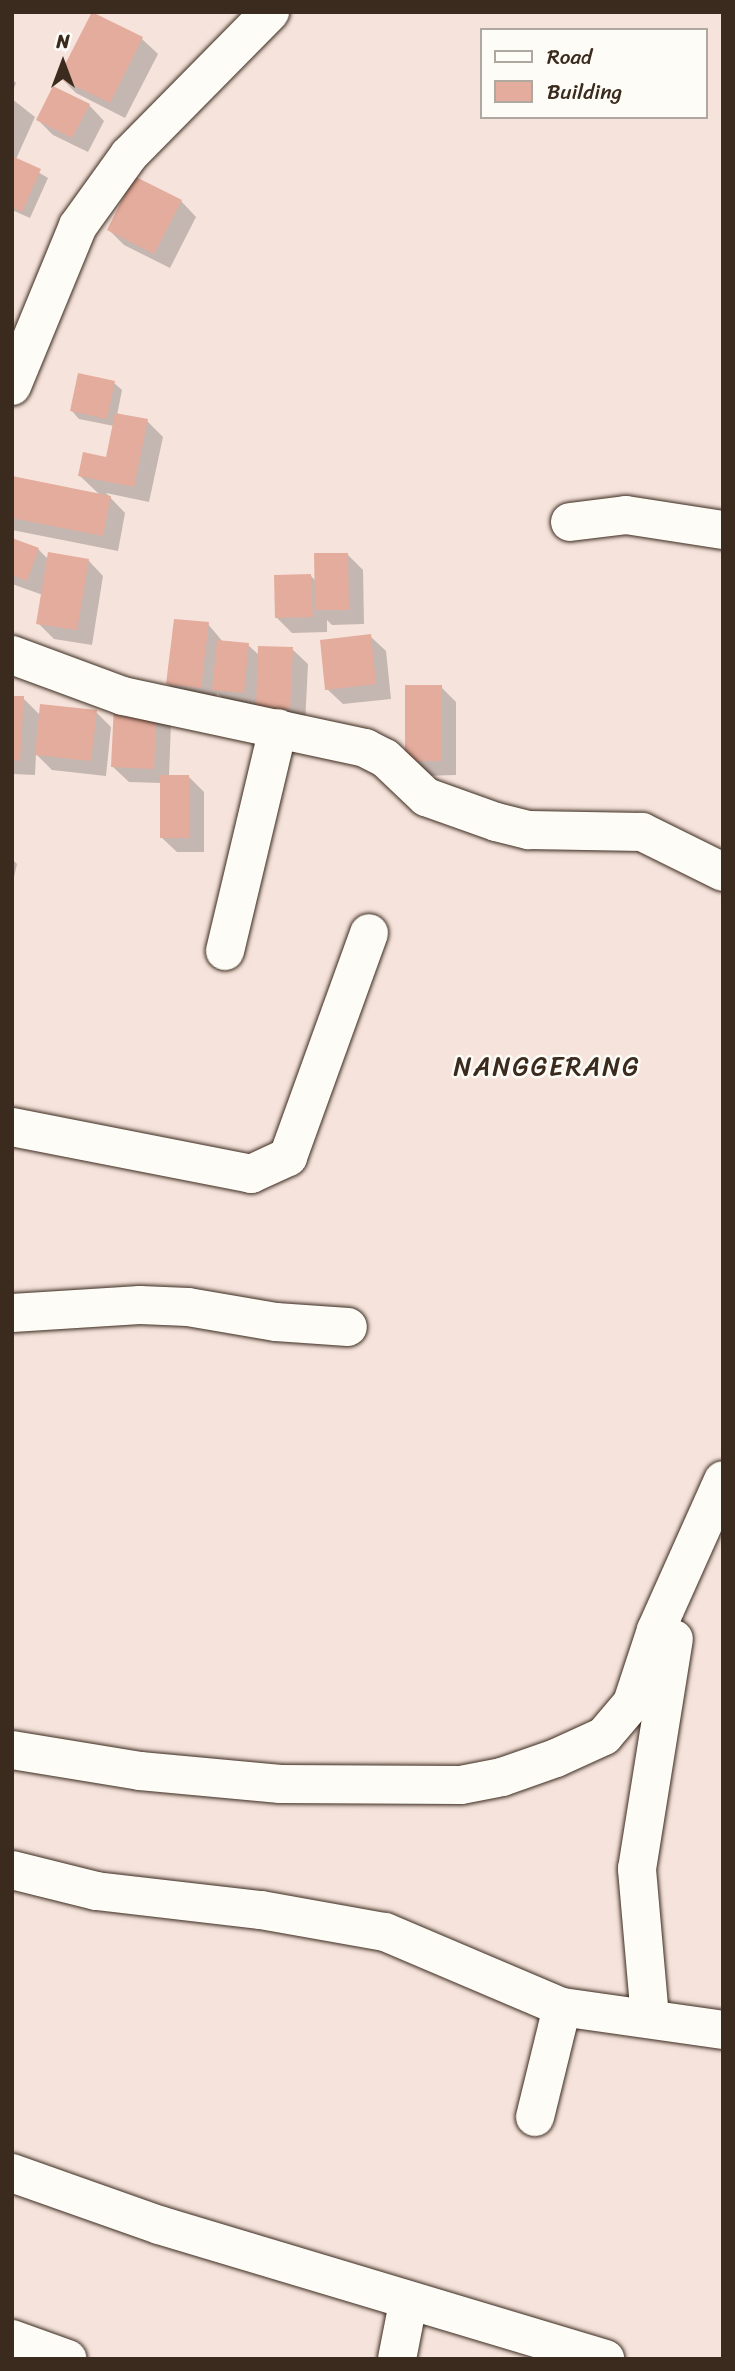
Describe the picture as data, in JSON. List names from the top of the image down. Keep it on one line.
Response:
{"districts":["NANGGERANG"],"legend":["Road","Building"],"north":"top"}
